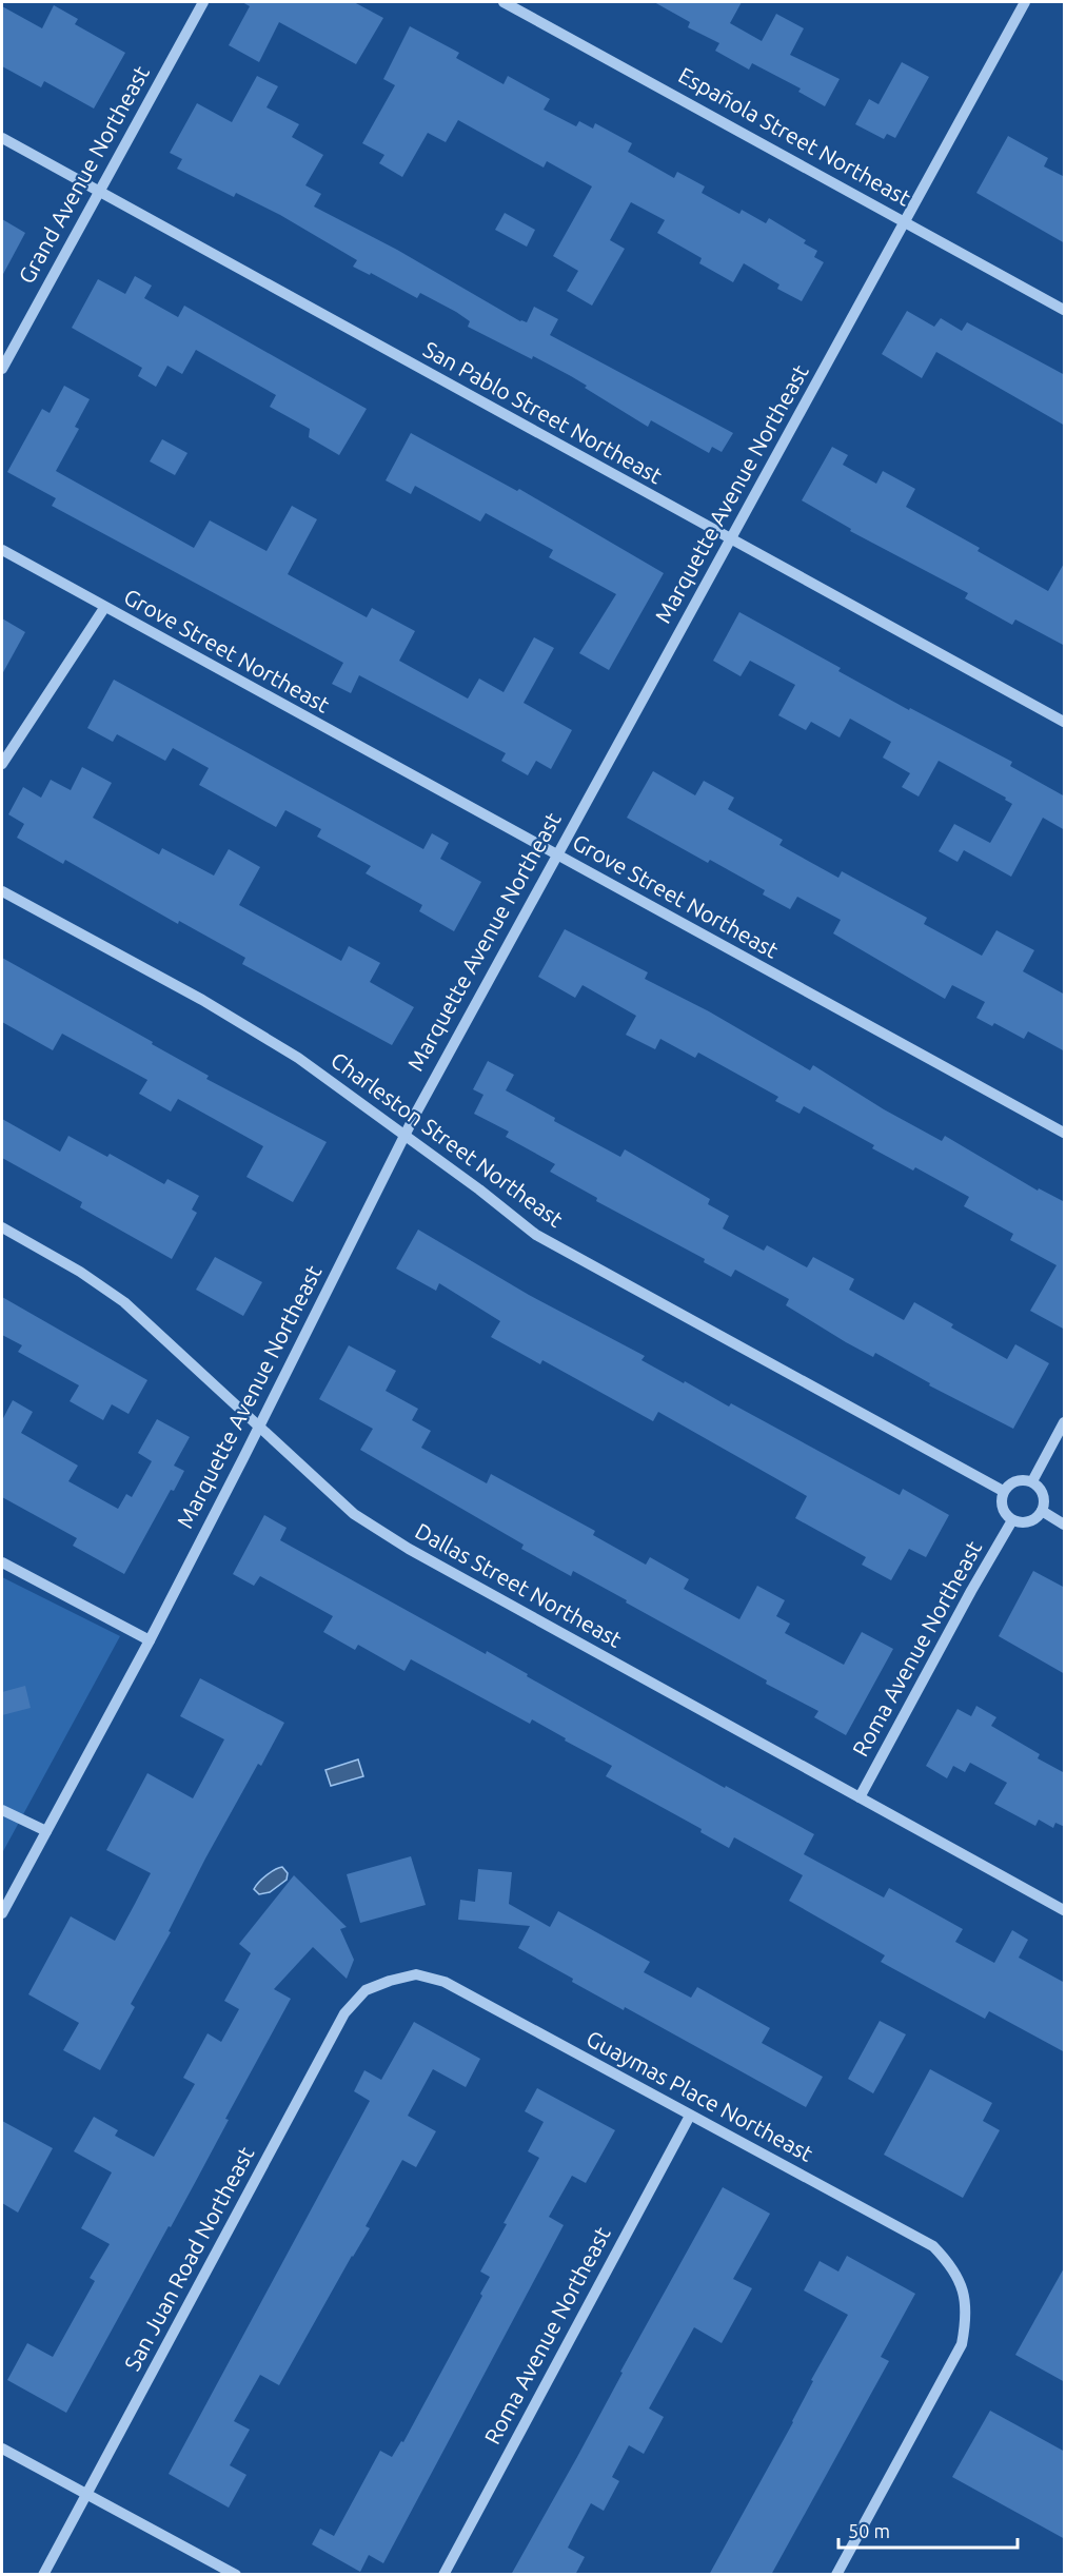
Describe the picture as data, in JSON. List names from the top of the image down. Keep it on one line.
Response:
{"streets":{"street":["Española Street Northeast","Grand Avenue Northeast","San Pablo Street Northeast","Marquette Avenue Northeast","Grove Street Northeast","Charleston Street Northeast","Dallas Street Northeast","Roma Avenue Northeast","Guaymas Place Northeast","San Juan Road Northeast"]},"crossings":[["Española Street Northeast","Marquette Avenue Northeast"],["Grand Avenue Northeast","San Pablo Street Northeast"],["San Pablo Street Northeast","Marquette Avenue Northeast"],["Marquette Avenue Northeast","Grove Street Northeast"],["Marquette Avenue Northeast","Charleston Street Northeast"],["Marquette Avenue Northeast","Dallas Street Northeast"],["Charleston Street Northeast","Roma Avenue Northeast"],["Dallas Street Northeast","Roma Avenue Northeast"],["Roma Avenue Northeast","Guaymas Place Northeast"],["Guaymas Place Northeast","San Juan Road Northeast"]],"scale_bar":"50 m"}
